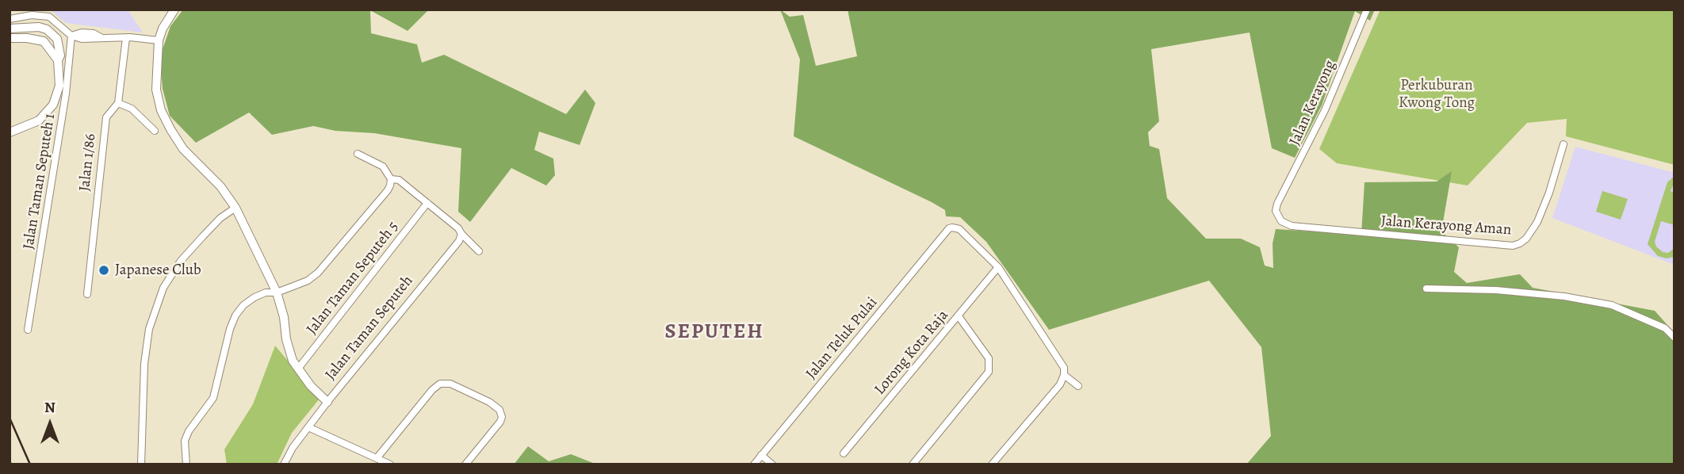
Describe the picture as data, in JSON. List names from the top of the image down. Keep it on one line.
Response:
{"streets":{"street":["Jalan Kerayong","Jalan 1/86","Jalan Taman Seputeh 1","Jalan Kerayong Aman","Jalan Taman Seputeh 5","Jalan Taman Seputeh","Jalan Teluk Pulai","Lorong Kota Raja"]},"crossings":[["Jalan Kerayong","Jalan Kerayong Aman"],["Jalan Taman Seputeh 5","Jalan Taman Seputeh"],["Jalan Teluk Pulai","Lorong Kota Raja"]],"districts":["SEPUTEH"],"parks":["Perkuburan Kwong Tong"],"places":["Japanese Club"],"north":"top"}
